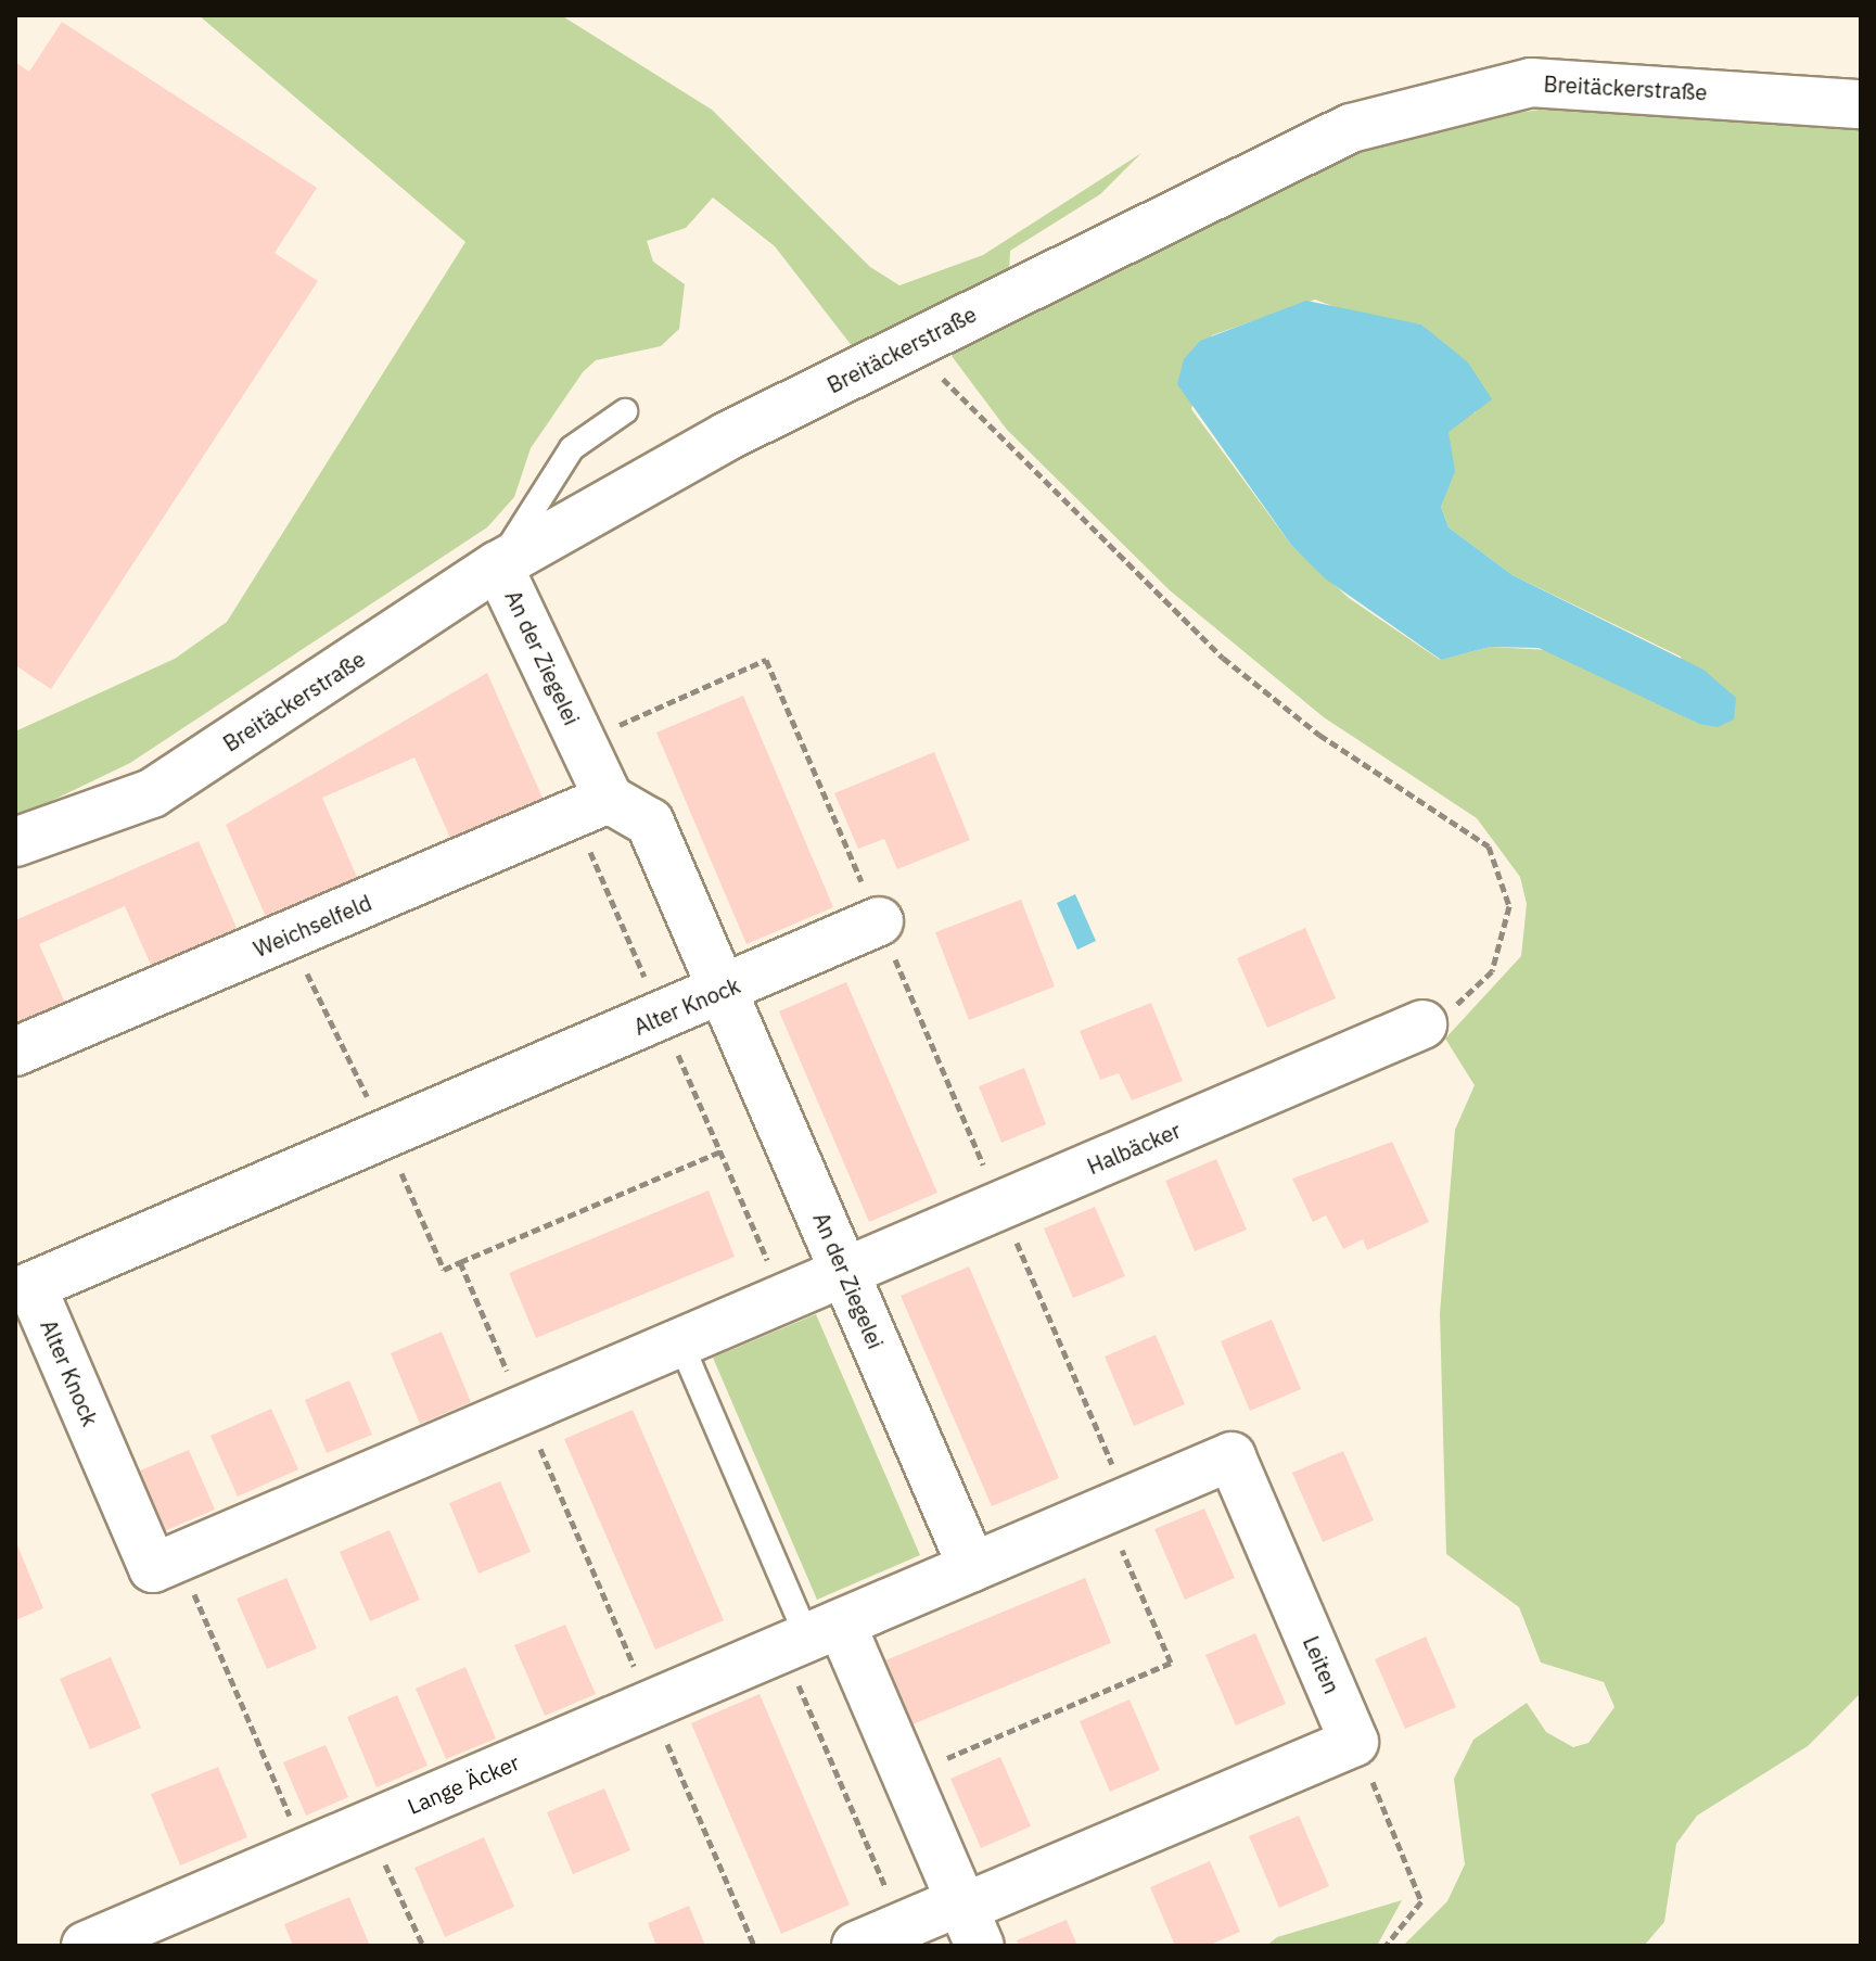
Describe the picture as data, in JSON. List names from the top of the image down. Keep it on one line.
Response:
{"streets":{"street":["Breitäckerstraße","An der Ziegelei","Weichselfeld","Alter Knock","Halbäcker","Leiten","Lange Äcker"]},"crossings":[["Breitäckerstraße","An der Ziegelei"],["An der Ziegelei","Weichselfeld"],["An der Ziegelei","Alter Knock"],["An der Ziegelei","Halbäcker"],["An der Ziegelei","Leiten"],["Alter Knock","Halbäcker"]]}
